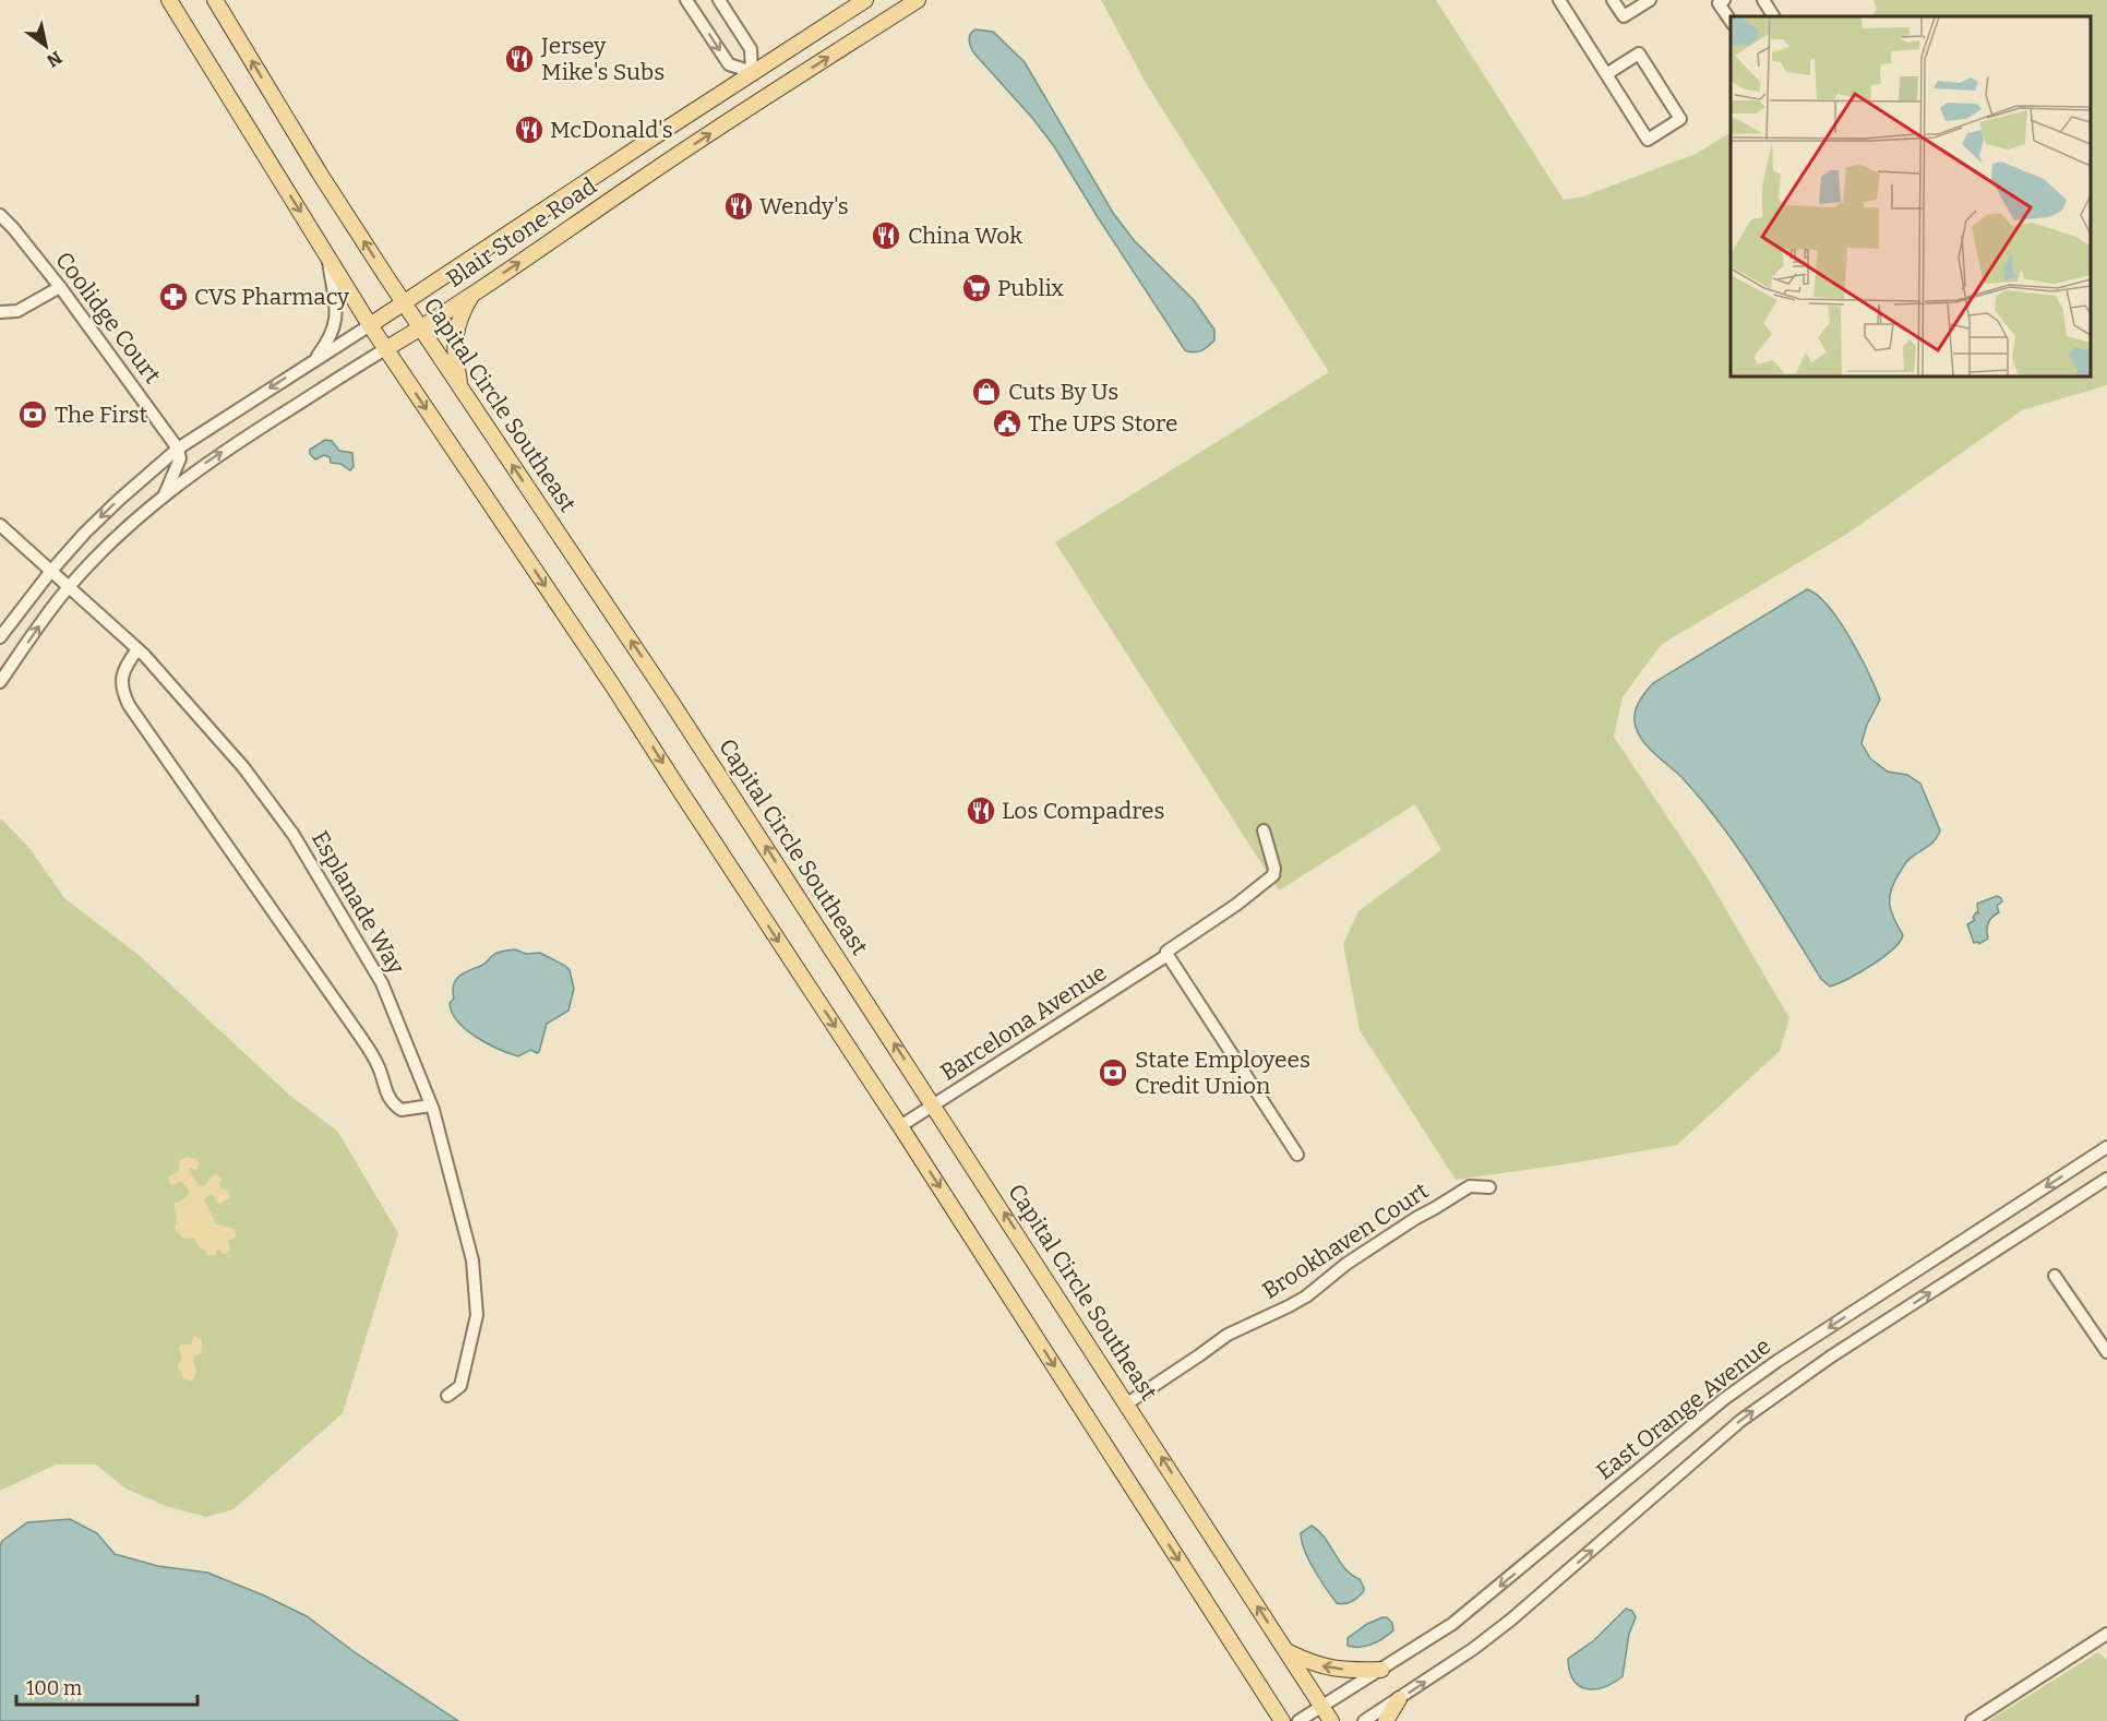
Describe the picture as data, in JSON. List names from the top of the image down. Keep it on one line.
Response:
{"streets":{"main road":["Blair Stone Road","Capital Circle Southeast"],"street":["Coolidge Court","Esplanade Way","Barcelona Avenue","Brookhaven Court","East Orange Avenue"]},"crossings":[["Blair Stone Road","Coolidge Court"],["Blair Stone Road","Capital Circle Southeast"],["Blair Stone Road","Esplanade Way"],["Capital Circle Southeast","Barcelona Avenue"],["Capital Circle Southeast","Brookhaven Court"],["Capital Circle Southeast","East Orange Avenue"]],"places":{"restaurant":["Jersey Mike's Subs","McDonald's","Wendy's","China Wok","Los Compadres"],"supermarket":["Publix"],"pharmacy":["CVS Pharmacy"],"shop":["Cuts By Us"],"bank":["The First","State Employees Credit Union"],"public building":["The UPS Store"]},"scale_bar":"100 m","north":"bottom right"}
